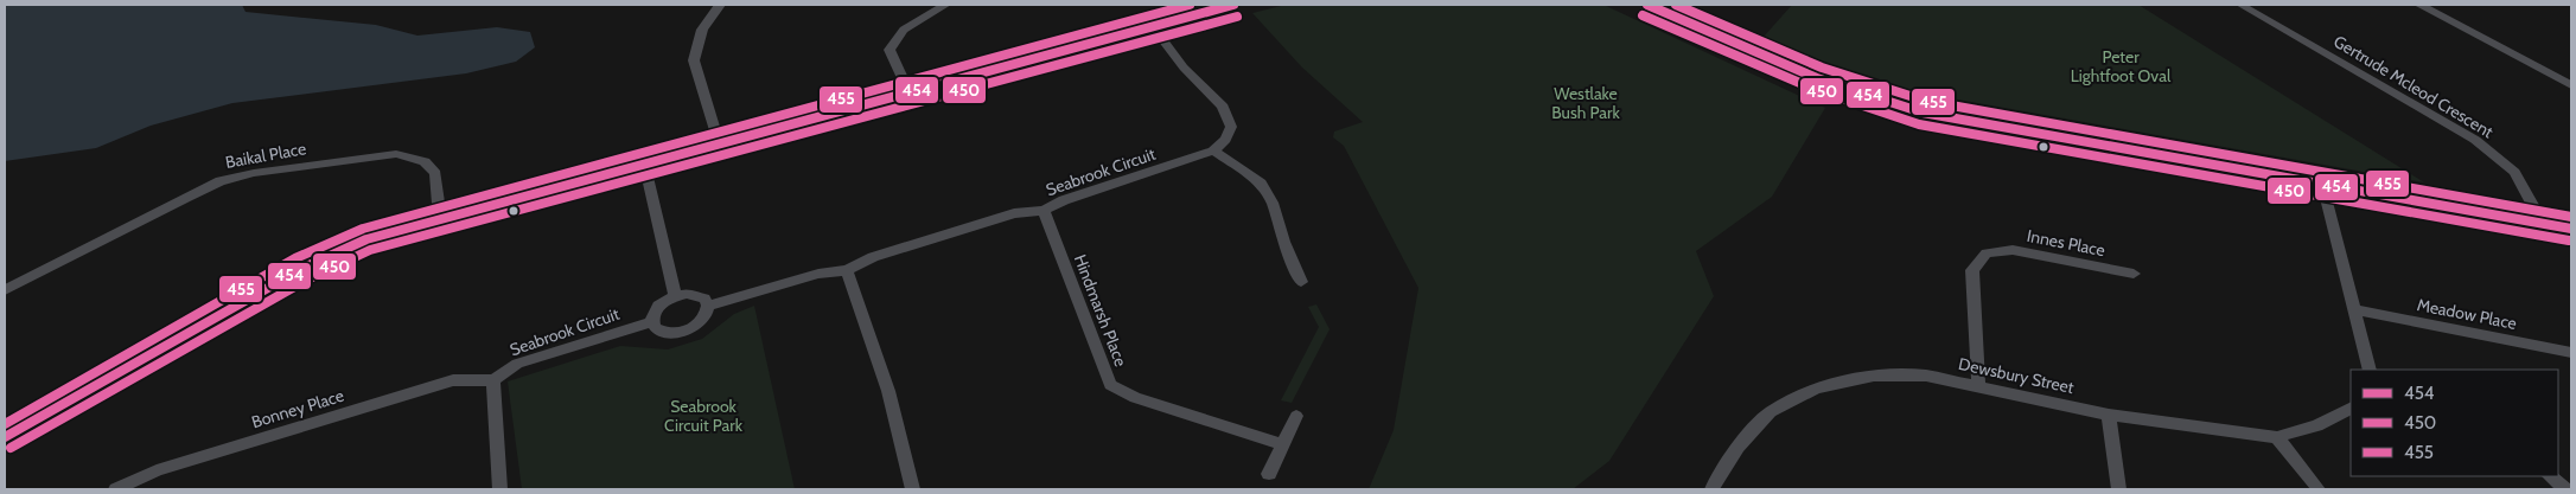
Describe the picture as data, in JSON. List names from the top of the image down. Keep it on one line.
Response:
{"streets":{"street":["Gertrude Mcleod Crescent","Baikal Place","Seabrook Circuit","Innes Place","Hindmarsh Place","Meadow Place","Dewsbury Street","Bonney Place"]},"crossings":[["Seabrook Circuit","Hindmarsh Place"],["Seabrook Circuit","Bonney Place"],["Innes Place","Dewsbury Street"]],"parks":["Peter Lightfoot Oval","Westlake Bush Park","Seabrook Circuit Park"],"lines":["transit line 454","transit line 455","transit line 450"],"legend":["454","450","455"]}
